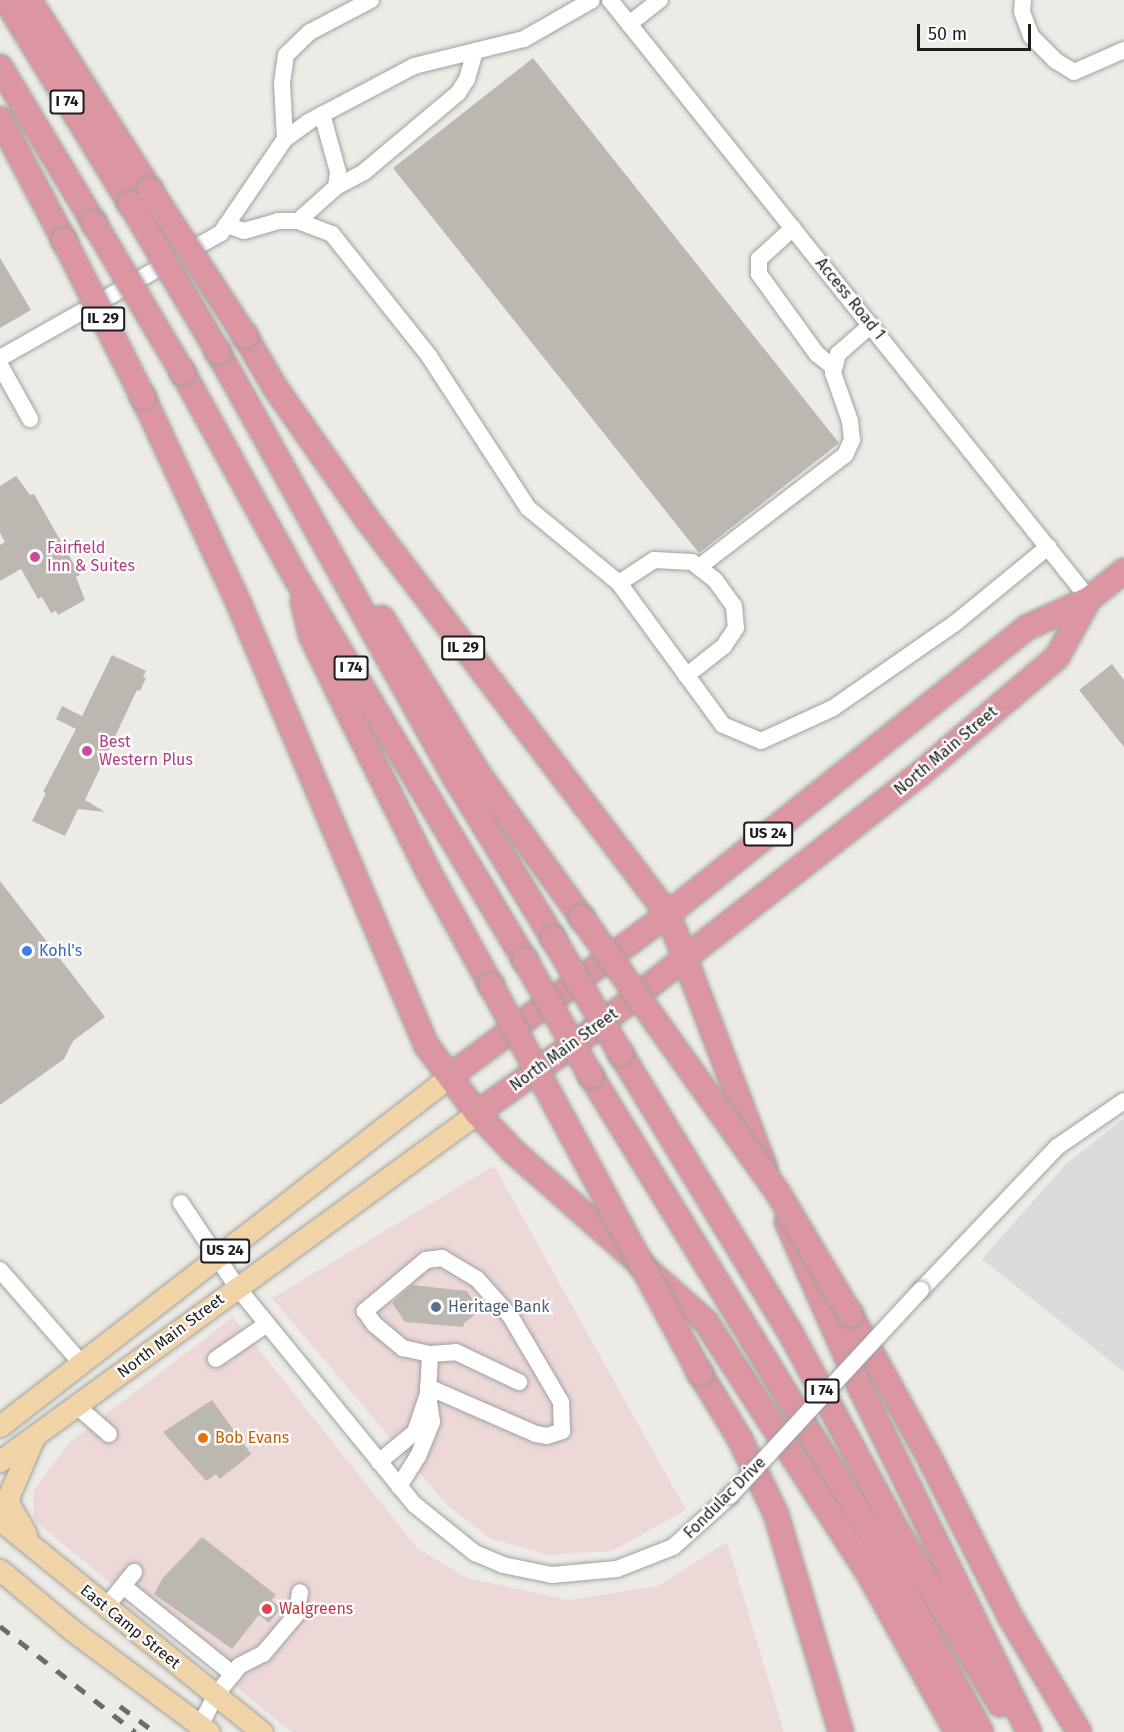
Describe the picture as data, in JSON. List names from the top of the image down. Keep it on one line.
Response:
{"streets":{"highway":["I 74","IL 29","North Main Street","US 24"],"main road":["East Camp Street"],"street":["Access Road 1","Fondulac Drive"]},"crossings":[["Access Road 1","North Main Street"],["IL 29","North Main Street"],["North Main Street","Fondulac Drive"]],"places":["Fairfield Inn & Suites","Best Western Plus","Kohl's","Heritage Bank","Bob Evans","Walgreens"],"scale_bar":"50 m"}
